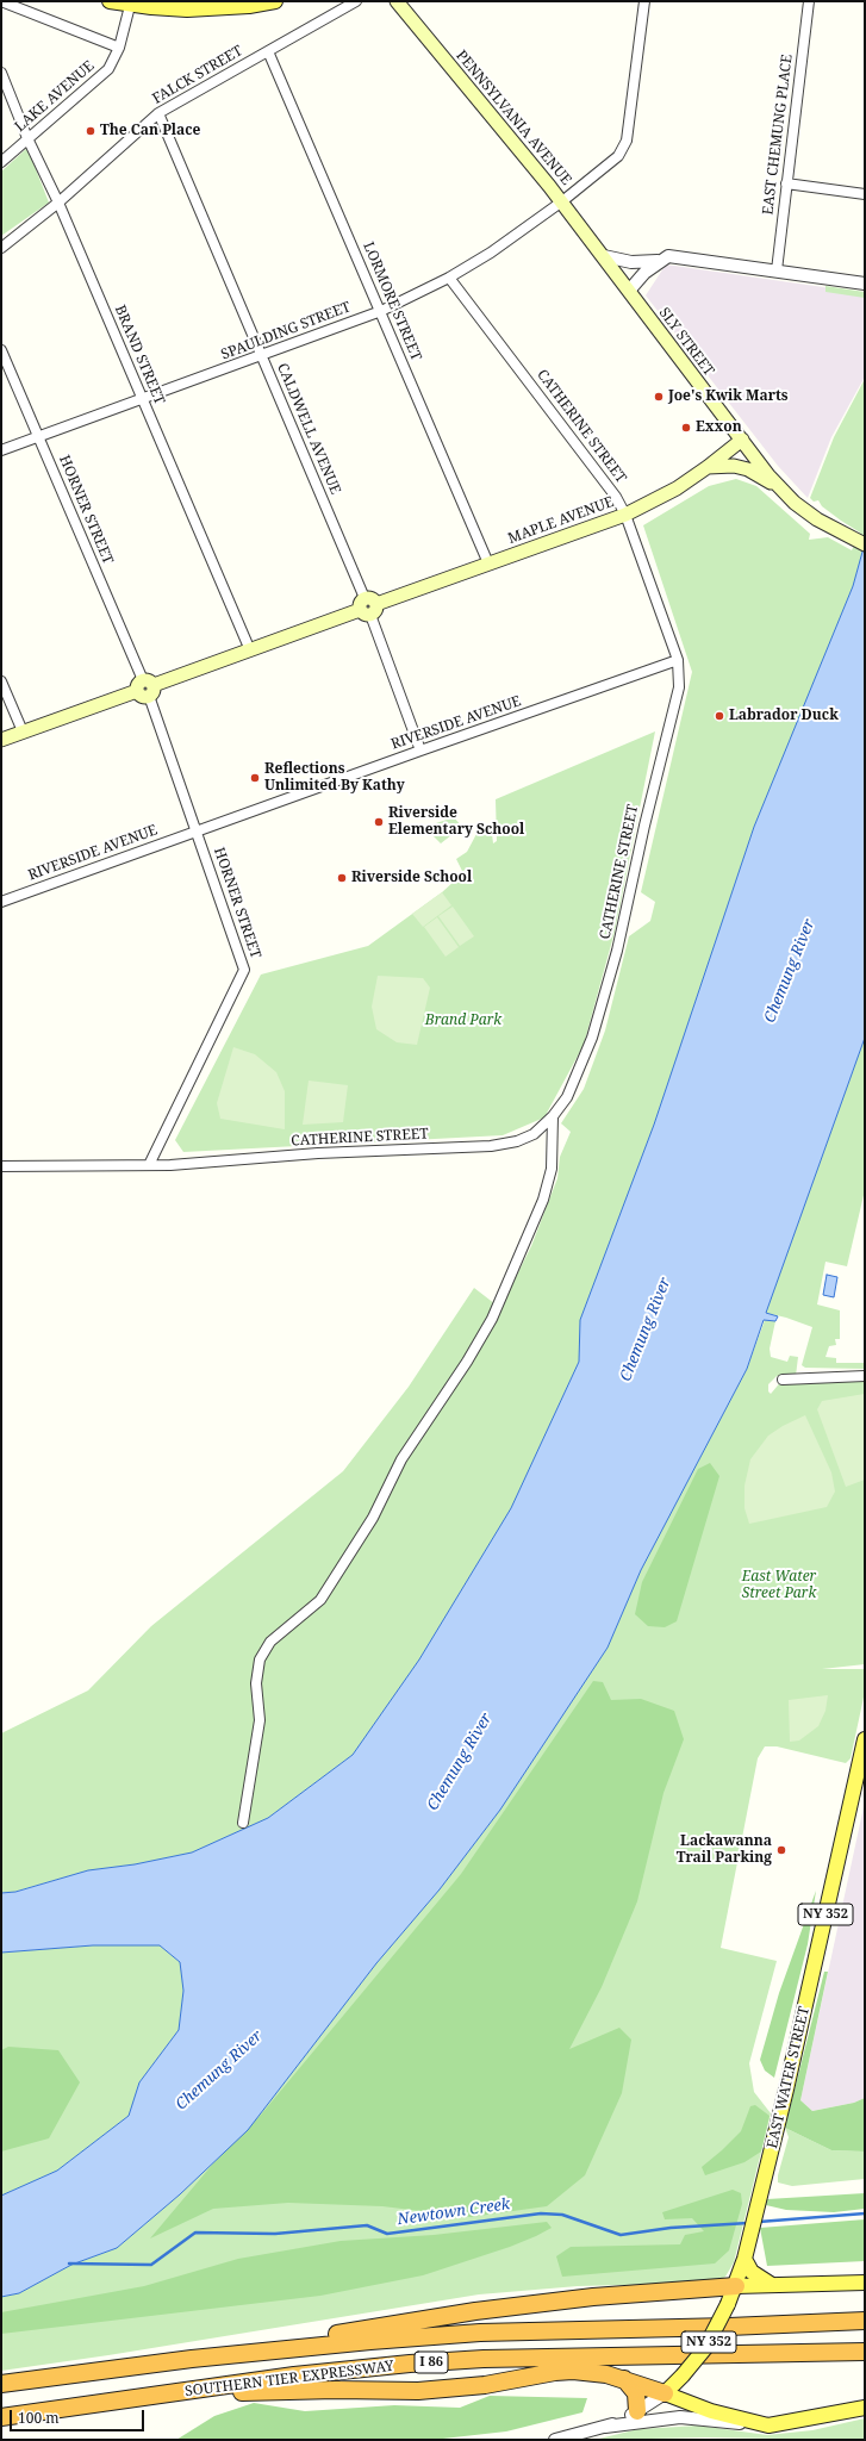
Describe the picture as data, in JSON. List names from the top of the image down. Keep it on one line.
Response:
{"streets":{"highway":["I 86","SOUTHERN TIER EXPRESSWAY"],"main road":["PENNSYLVANIA AVENUE","SLY STREET","MAPLE AVENUE","NY 352","EAST WATER STREET"],"street":["FALCK STREET","LAKE AVENUE","EAST CHEMUNG PLACE","LORMORE STREET","SPAULDING STREET","BRAND STREET","CATHERINE STREET","CALDWELL AVENUE","HORNER STREET","RIVERSIDE AVENUE"]},"crossings":[["FALCK STREET","LORMORE STREET"],["FALCK STREET","BRAND STREET"],["FALCK STREET","CALDWELL AVENUE"],["LAKE AVENUE","BRAND STREET"],["PENNSYLVANIA AVENUE","SPAULDING STREET"],["PENNSYLVANIA AVENUE","SLY STREET"],["LORMORE STREET","SPAULDING STREET"],["LORMORE STREET","MAPLE AVENUE"],["SPAULDING STREET","BRAND STREET"],["SPAULDING STREET","CATHERINE STREET"],["SPAULDING STREET","CALDWELL AVENUE"],["SPAULDING STREET","HORNER STREET"],["SLY STREET","MAPLE AVENUE"],["BRAND STREET","MAPLE AVENUE"],["CATHERINE STREET","HORNER STREET"],["CATHERINE STREET","MAPLE AVENUE"],["CATHERINE STREET","RIVERSIDE AVENUE"],["CALDWELL AVENUE","MAPLE AVENUE"],["CALDWELL AVENUE","RIVERSIDE AVENUE"],["HORNER STREET","MAPLE AVENUE"],["HORNER STREET","RIVERSIDE AVENUE"]],"water":["Chemung River","Newtown Creek"],"parks":["Brand Park","East Water Street Park"],"places":["The Can Place","Joe's Kwik Marts","Exxon","Labrador Duck","Reflections Unlimited By Kathy","Riverside Elementary School","Riverside School","Lackawanna Trail Parking"],"scale_bar":"100 m"}
